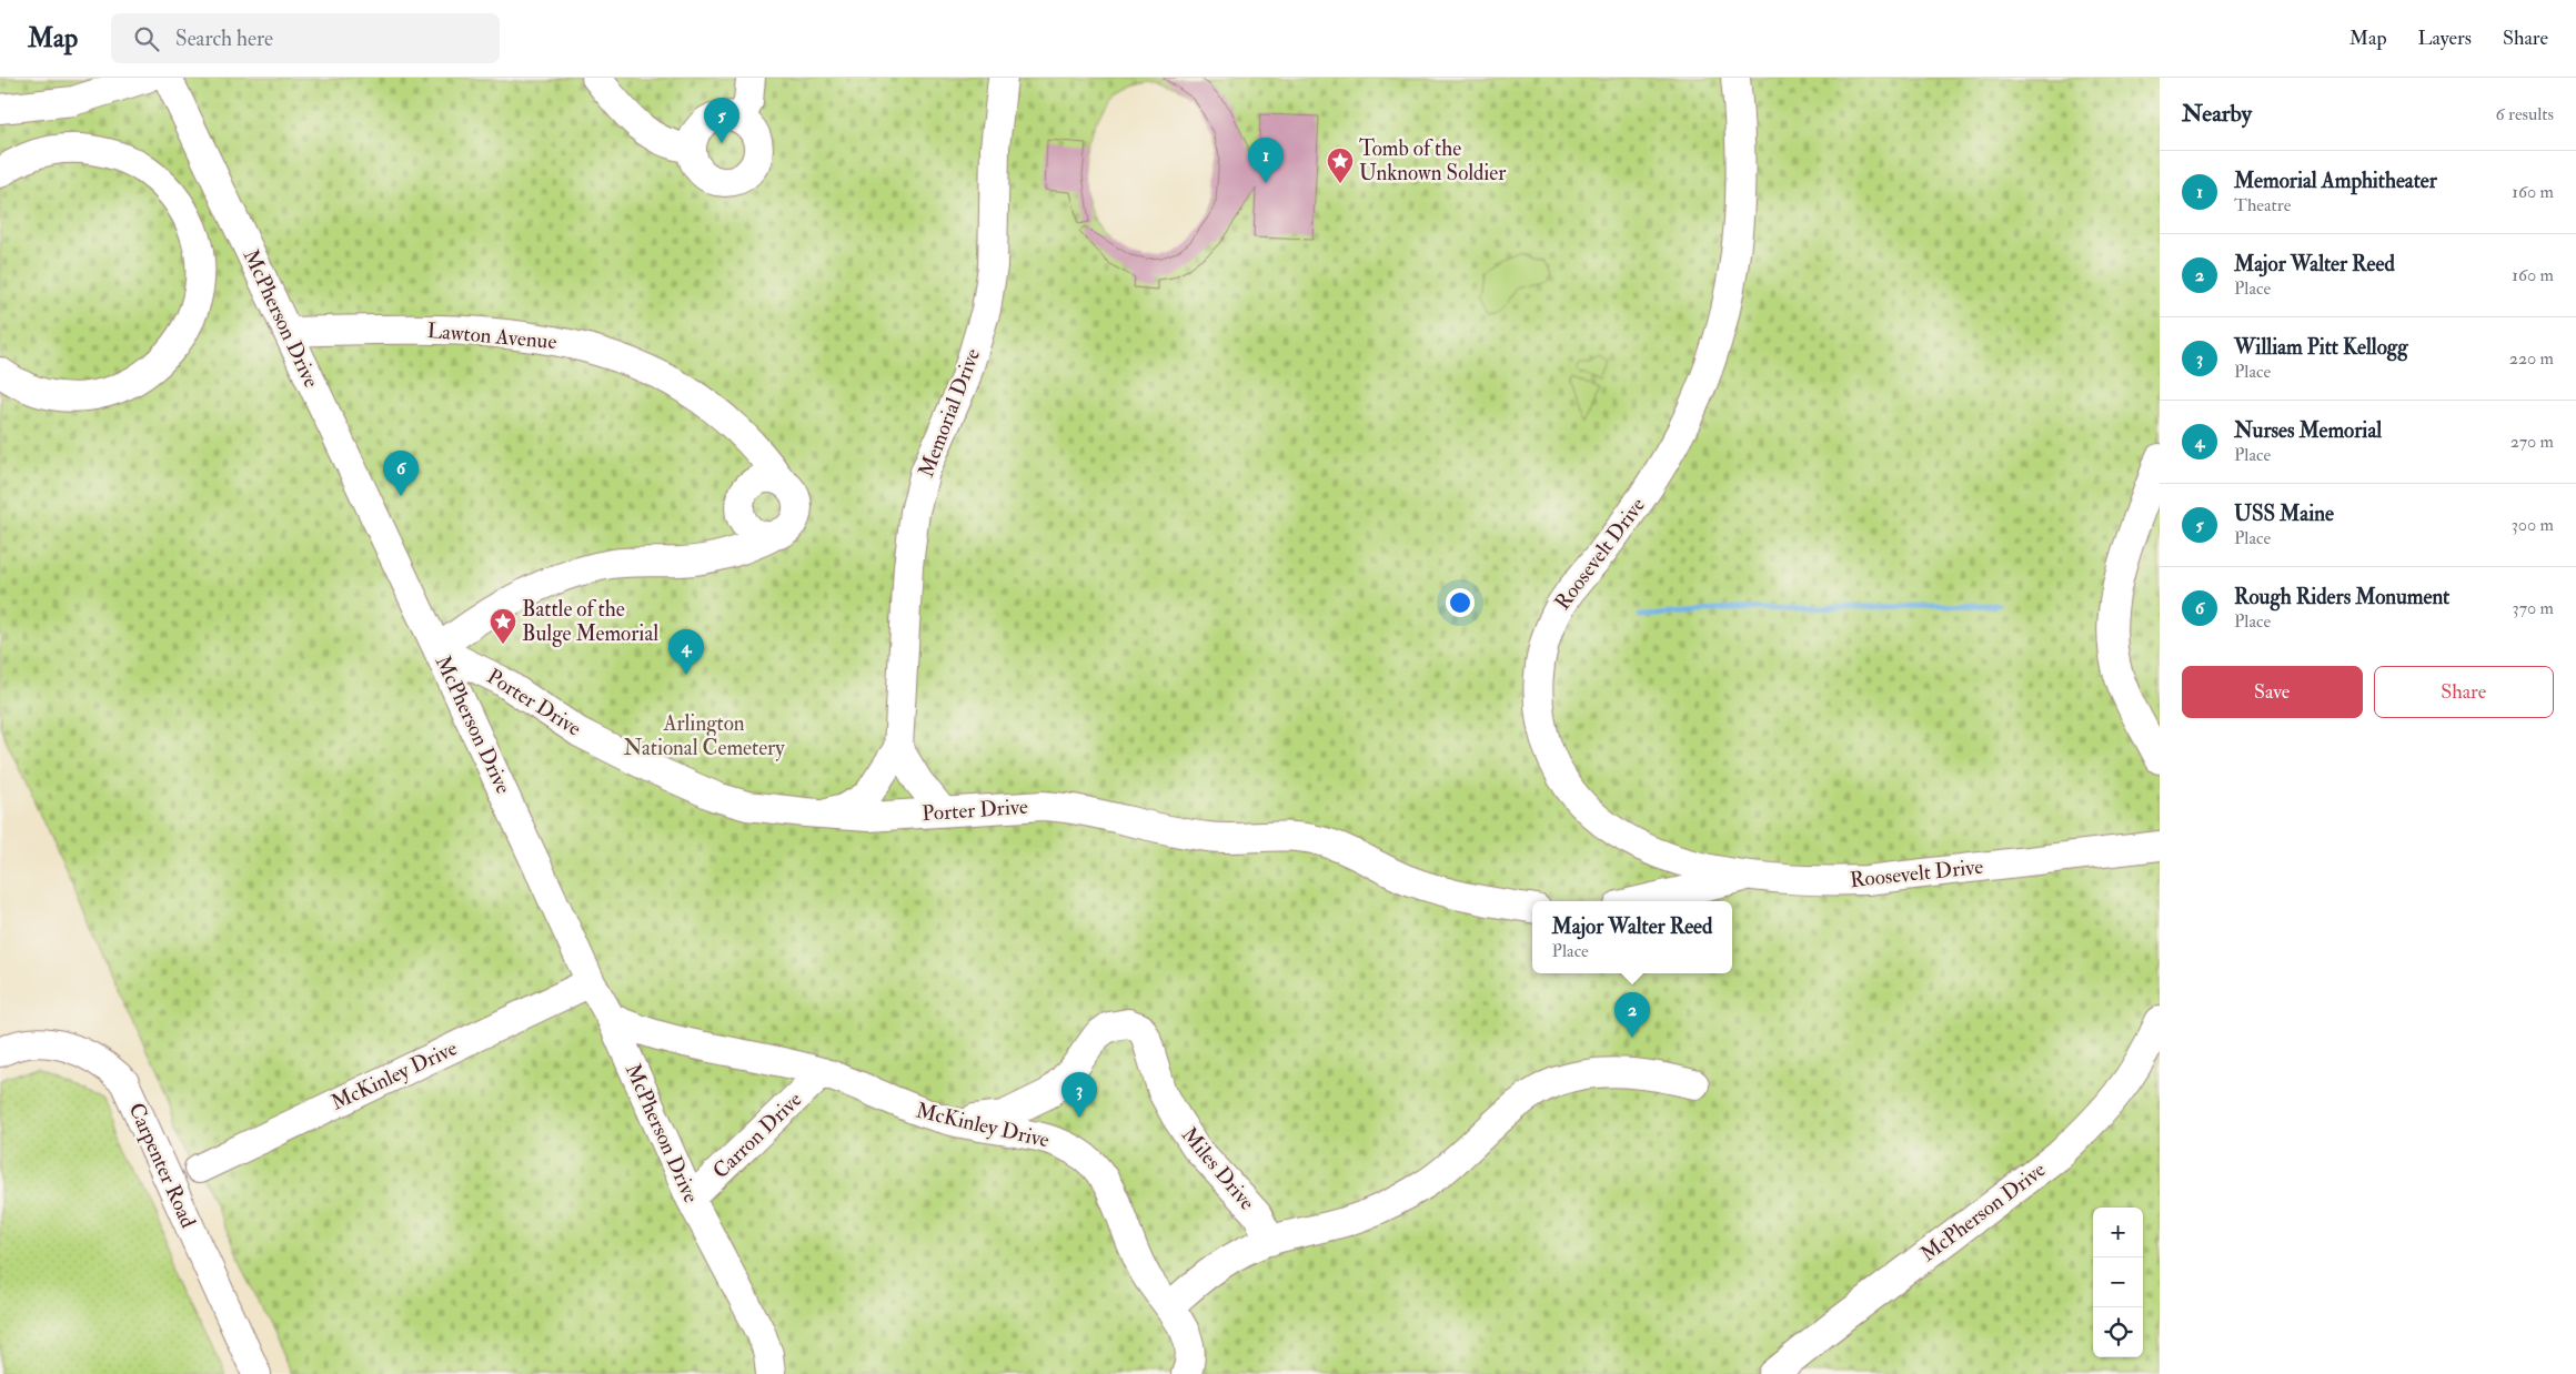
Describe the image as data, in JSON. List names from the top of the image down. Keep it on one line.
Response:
{"streets":{"street":["McPherson Drive","Lawton Avenue","Memorial Drive","Roosevelt Drive","Porter Drive","McKinley Drive","Carron Drive","Carpenter Road","Miles Drive"]},"crossings":[["McPherson Drive","Lawton Avenue"],["McPherson Drive","Porter Drive"],["McPherson Drive","McKinley Drive"],["McPherson Drive","Carron Drive"],["Memorial Drive","Porter Drive"],["McKinley Drive","Carron Drive"],["McKinley Drive","Miles Drive"]],"parks":["Arlington National Cemetery"],"places":{"place":["Tomb of the Unknown Soldier","Battle of the Bulge Memorial"]},"page":{"header":"Map","search":"Search here","nav":["Map","Layers","Share"],"heading":["Nearby","6 results"],"pins":["5","1","6","4","2","3"],"list":[{"mark":"1","name":"Memorial Amphitheater","note":"Theatre","value":"160 m"},{"mark":"2","name":"Major Walter Reed","note":"Place","value":"160 m"},{"mark":"3","name":"William Pitt Kellogg","note":"Place","value":"220 m"},{"mark":"4","name":"Nurses Memorial","note":"Place","value":"270 m"},{"mark":"5","name":"USS Maine","note":"Place","value":"300 m"},{"mark":"6","name":"Rough Riders Monument","note":"Place","value":"370 m"}],"buttons":["Save","Share"],"popup":["Major Walter Reed","Place"],"map_buttons":["+","−"]}}
